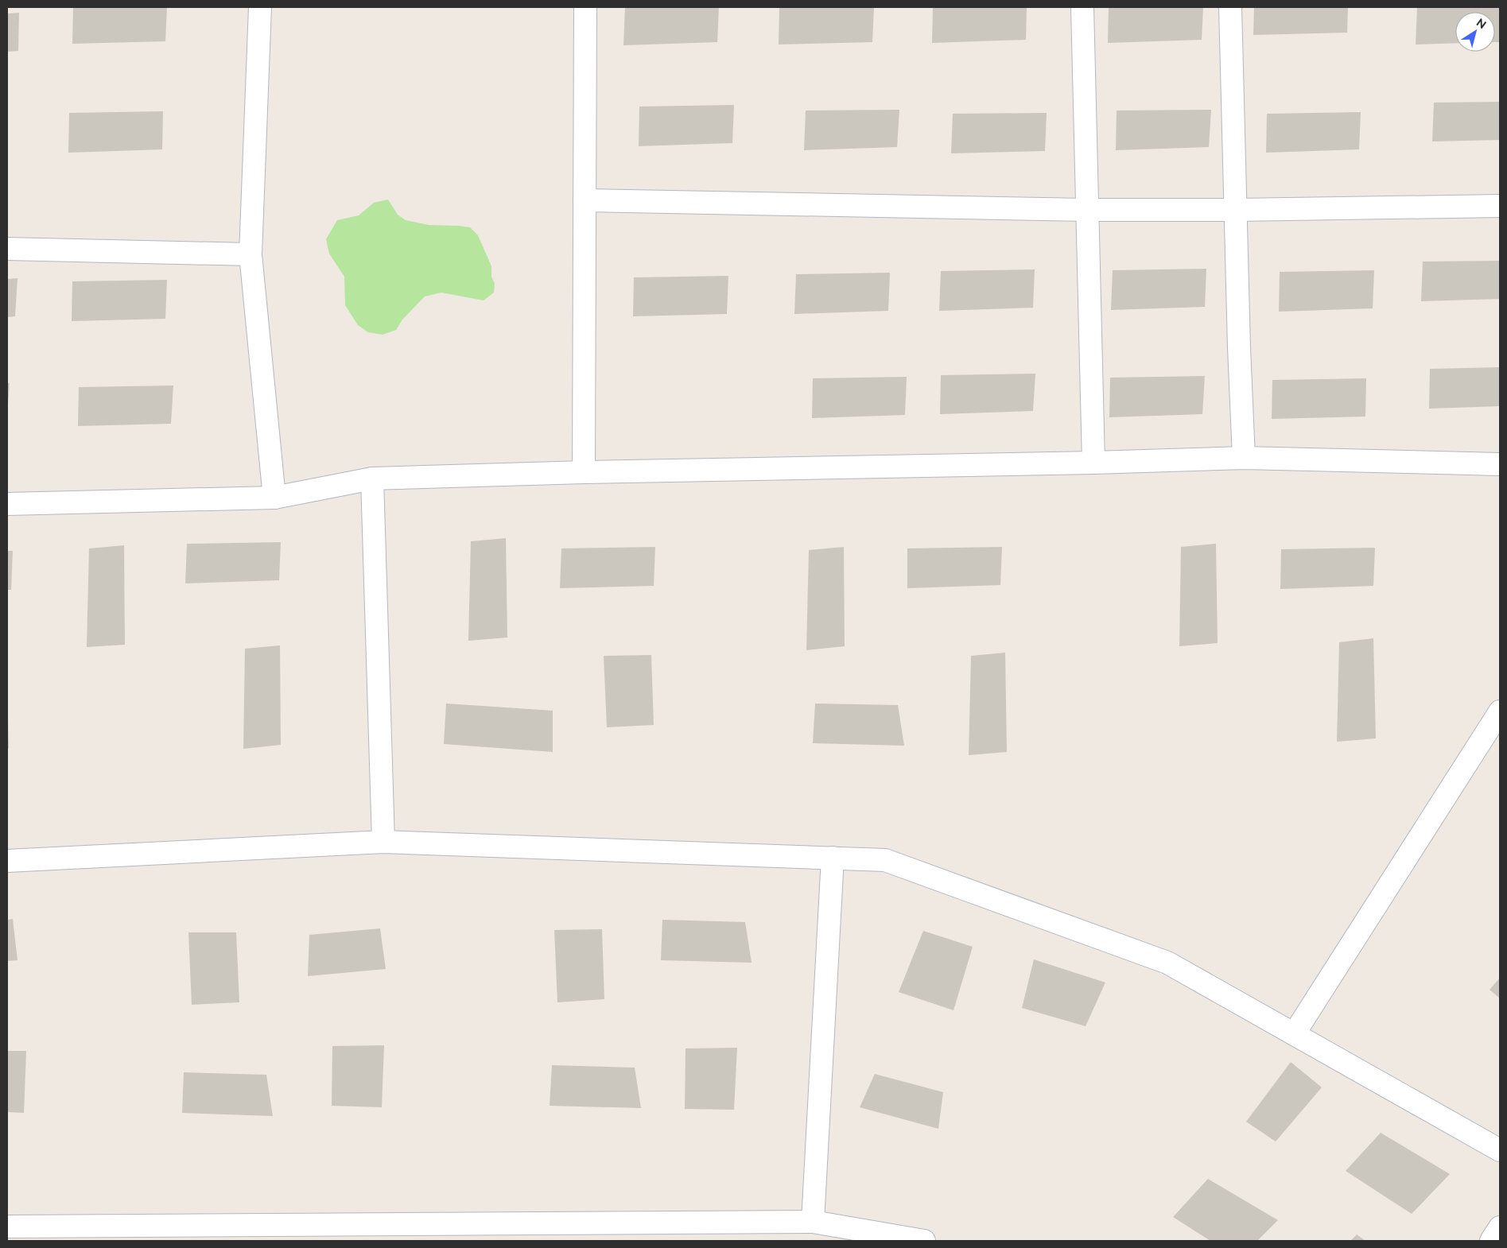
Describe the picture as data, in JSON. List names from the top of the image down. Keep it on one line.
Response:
{"north":"top right"}
